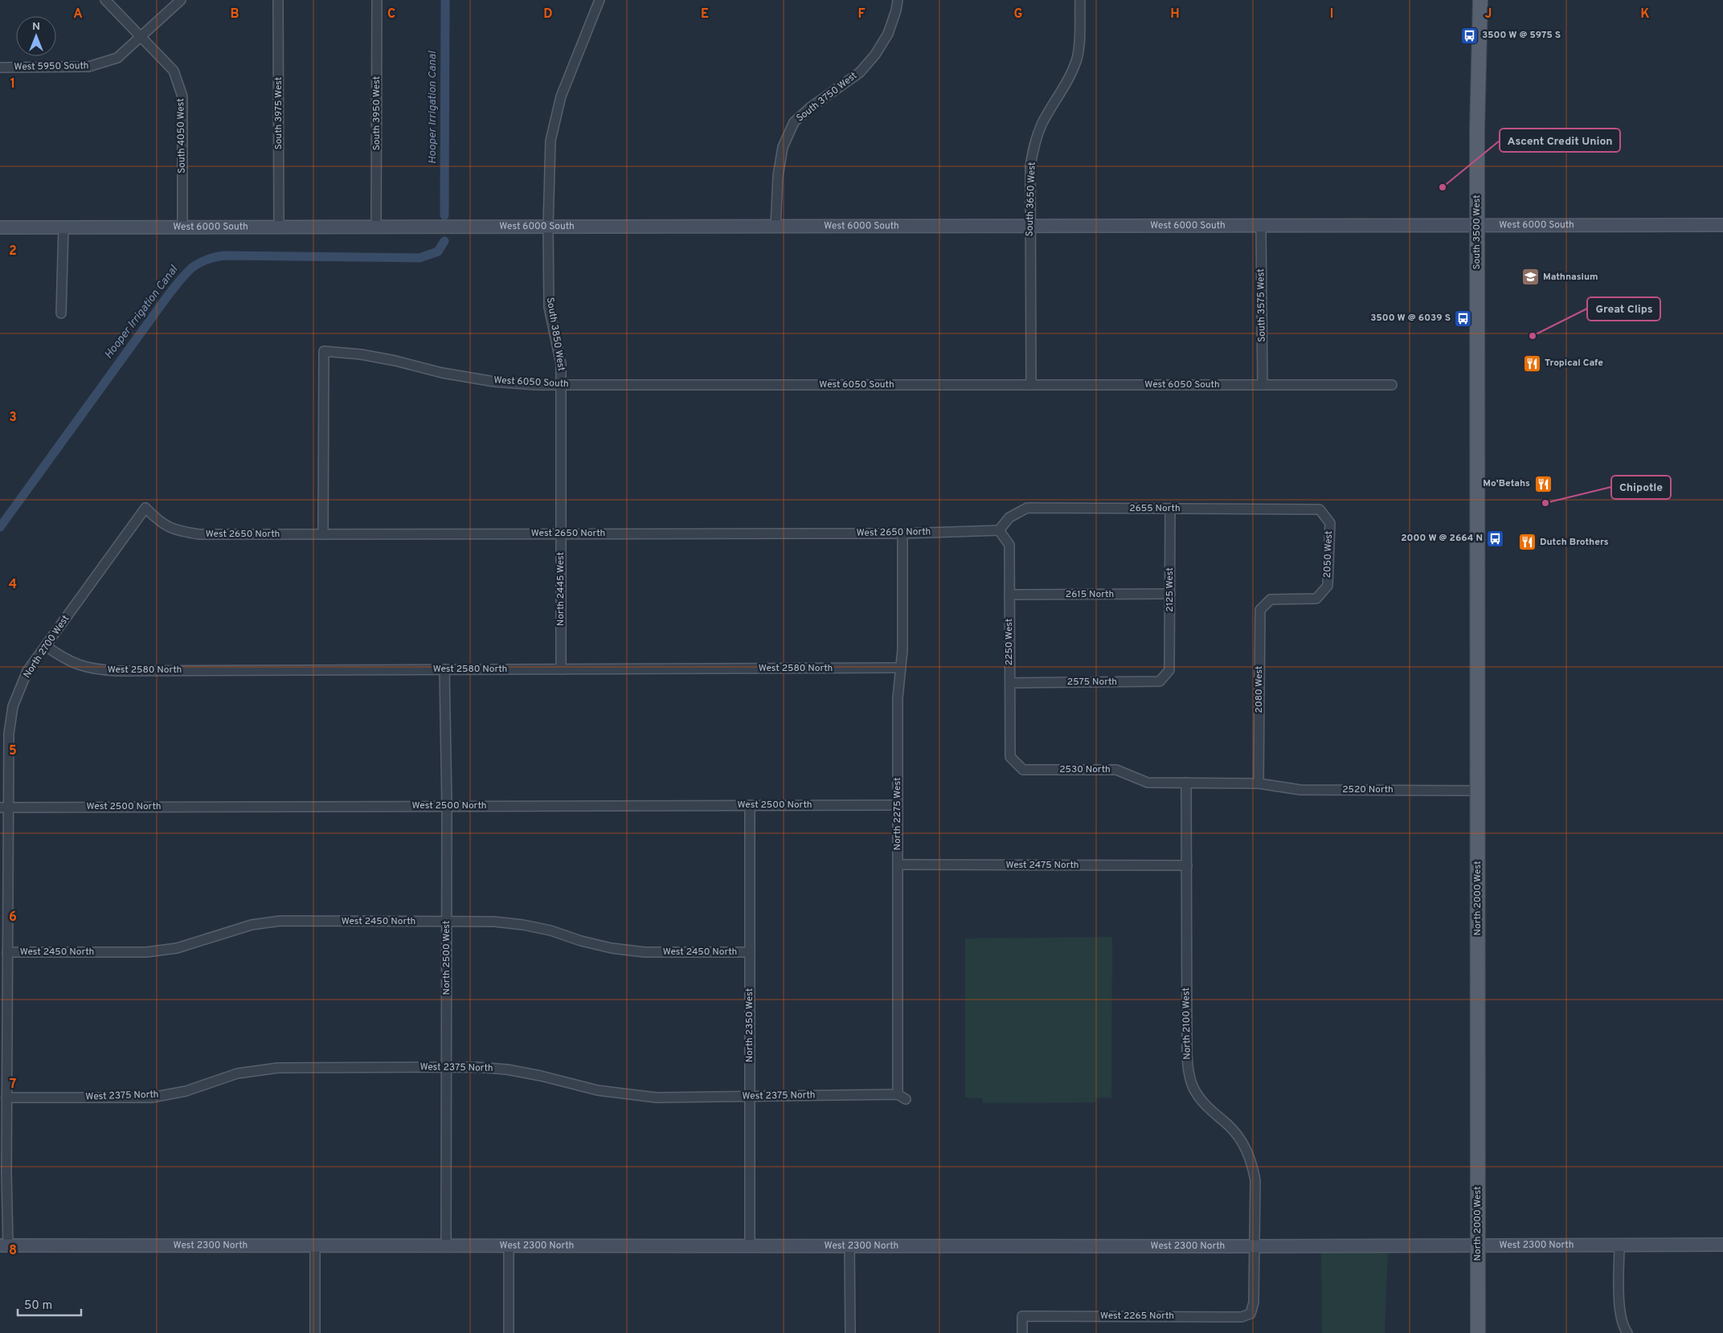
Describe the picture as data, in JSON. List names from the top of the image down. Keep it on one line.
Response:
{"streets":{"main road":["South 3500 West","North 2000 West"],"street":["West 5950 South","South 3750 West","South 3975 West","South 3950 West","South 4050 West","South 3650 West","West 6000 South","South 3575 West","South 3850 West","West 6050 South","2655 North","West 2650 North","2050 West","North 2445 West","2125 West","2615 North","2250 West","North 2700 West","West 2580 North","2575 North","2080 West","2530 North","2520 North","West 2500 North","North 2275 West","West 2475 North","West 2450 North","North 2500 West","North 2100 West","North 2350 West","West 2375 North","West 2300 North","West 2265 North"]},"crossings":[["West 5950 South","South 4050 West"],["South 3750 West","West 6000 South"],["South 3975 West","West 6000 South"],["South 3950 West","West 6000 South"],["South 4050 West","West 6000 South"],["South 3650 West","West 6000 South"],["South 3650 West","West 6050 South"],["West 6000 South","South 3500 West"],["West 6000 South","South 3575 West"],["West 6000 South","South 3850 West"],["South 3500 West","North 2000 West"],["South 3575 West","West 6050 South"],["South 3850 West","West 6050 South"],["South 3850 West","North 2445 West"],["West 6050 South","West 2650 North"],["2655 North","West 2650 North"],["2655 North","2050 West"],["2655 North","2125 West"],["2655 North","2250 West"],["West 2650 North","North 2445 West"],["West 2650 North","2250 West"],["West 2650 North","North 2700 West"],["West 2650 North","North 2275 West"],["2050 West","2080 West"],["North 2445 West","West 2580 North"],["2125 West","2615 North"],["2125 West","2575 North"],["2615 North","2250 West"],["2250 West","2575 North"],["2250 West","2530 North"],["North 2700 West","West 2580 North"],["North 2700 West","West 2500 North"],["North 2700 West","West 2450 North"],["North 2700 West","West 2375 North"],["North 2700 West","West 2300 North"],["West 2580 North","North 2275 West"],["West 2580 North","North 2500 West"],["2080 West","2530 North"],["2080 West","2520 North"],["2530 North","2520 North"],["2530 North","North 2100 West"],["2520 North","North 2000 West"],["West 2500 North","North 2275 West"],["West 2500 North","North 2500 West"],["West 2500 North","North 2350 West"],["North 2275 West","West 2475 North"],["North 2275 West","West 2375 North"],["West 2475 North","North 2100 West"],["North 2000 West","West 2300 North"],["West 2450 North","North 2500 West"],["West 2450 North","North 2350 West"],["North 2500 West","West 2375 North"],["North 2500 West","West 2300 North"],["North 2100 West","West 2300 North"],["North 2100 West","West 2265 North"],["North 2350 West","West 2375 North"],["North 2350 West","West 2300 North"]],"water":["Hooper Irrigation Canal"],"places":{"bus stop":["3500 W @ 5975 S","3500 W @ 6039 S","2000 W @ 2664 N"],"other":["Ascent Credit Union","Great Clips","Chipotle"],"school or university":["Mathnasium"],"restaurant":["Tropical Cafe","Mo'Betahs","Dutch Brothers"]},"scale_bar":"50 m","north":"top","grid":{"columns":["A","B","C","D","E","F","G","H","I","J","K"],"rows":["1","2","3","4","5","6","7","8"]}}
